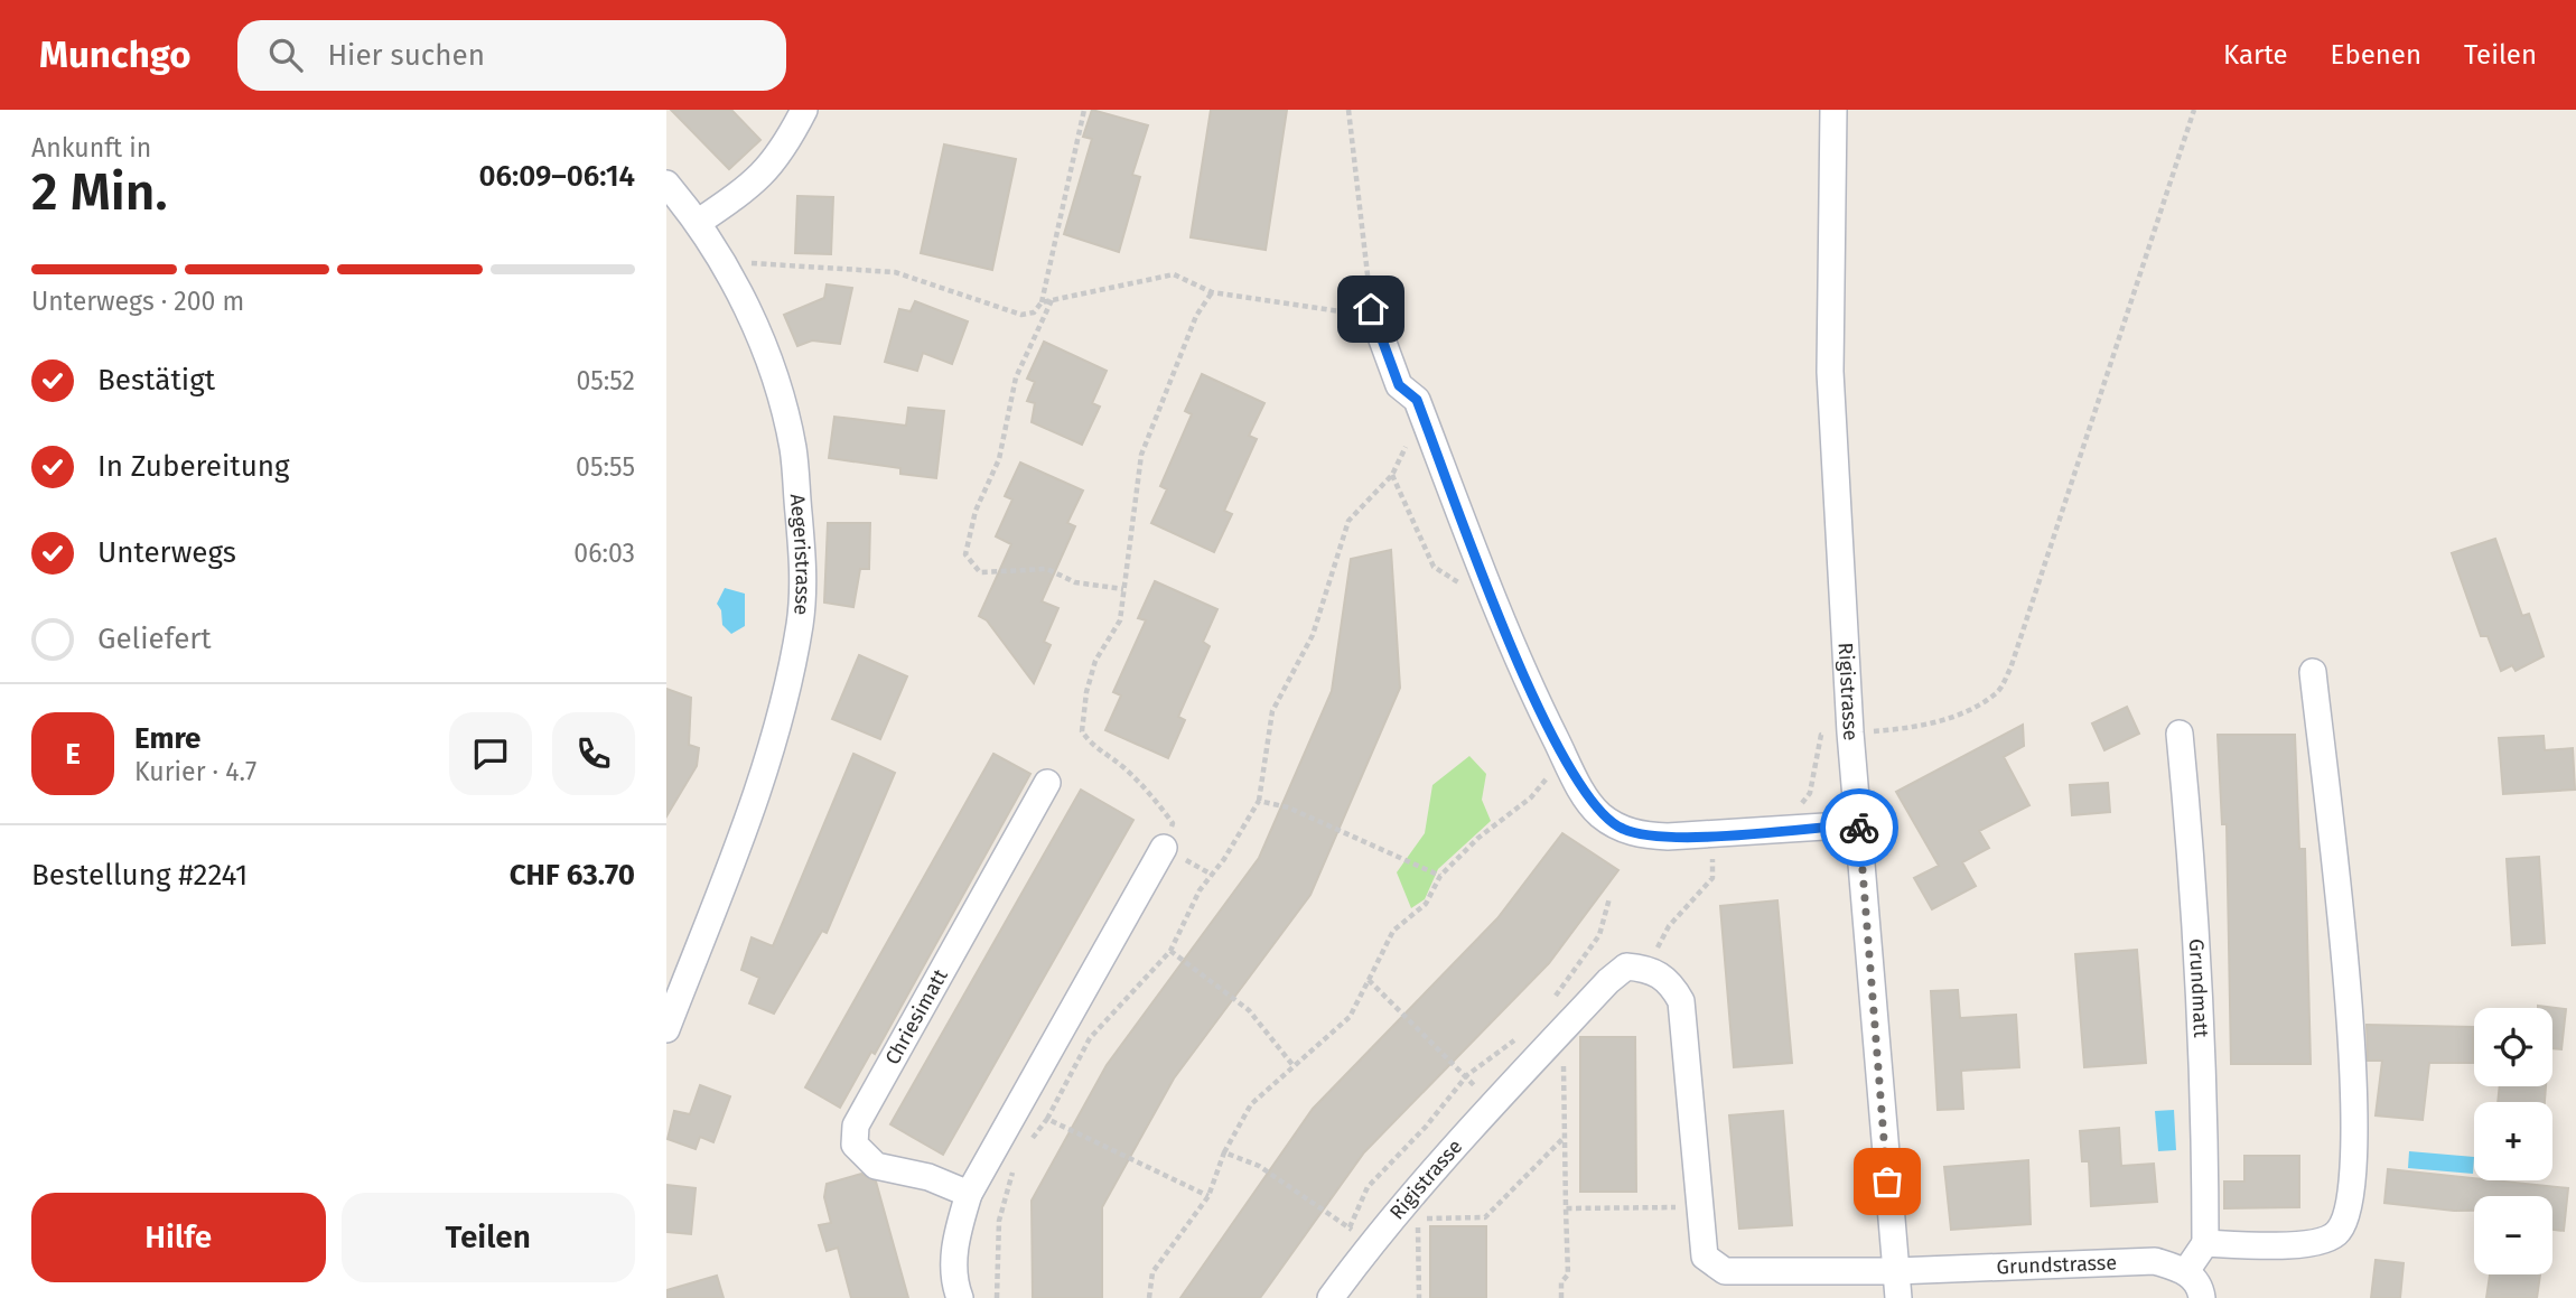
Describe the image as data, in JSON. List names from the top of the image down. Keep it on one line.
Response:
{"streets":{"street":["Aegeristrasse","Rigistrasse","Grundmatt","Chriesimatt","Grundstrasse"]},"crossings":[["Rigistrasse","Grundstrasse"]],"page":{"header":"Munchgo","search":"Hier suchen","nav":["Karte","Ebenen","Teilen"],"heading":["2 Min.","Ankunft in","06:09–06:14"],"panel":["Emre","Kurier · 4.7","Bestellung #2241","CHF 63.70"],"bar":"Unterwegs · 200 m","list":[["Bestätigt","05:52"],["In Zubereitung","05:55"],["Unterwegs","06:03"],"Geliefert"],"round":"E","map_buttons":["+","−"],"buttons":["Hilfe","Teilen"]}}
